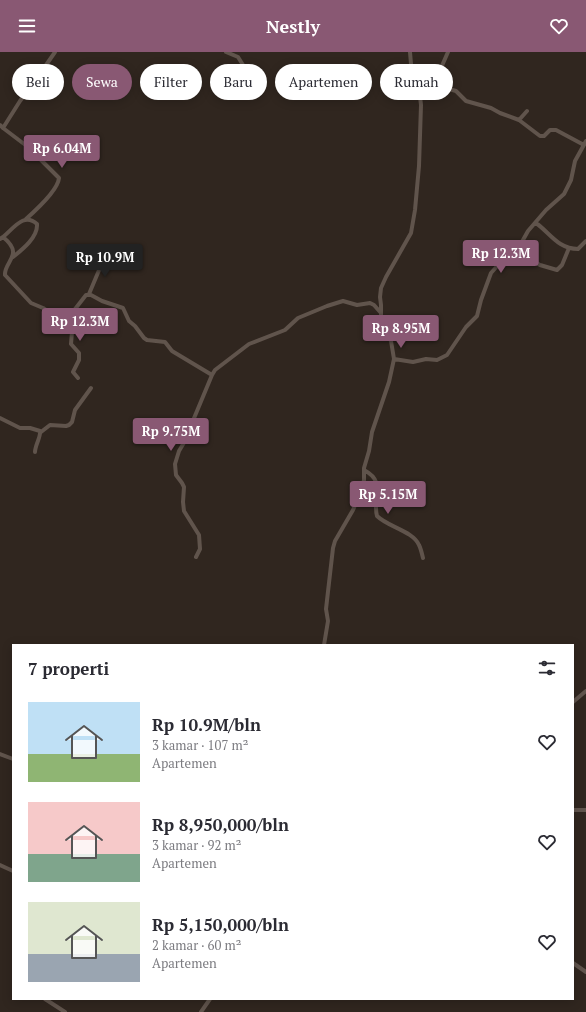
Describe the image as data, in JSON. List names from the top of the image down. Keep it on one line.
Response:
{"page":{"header":"Nestly","chip":["Beli","Sewa","Filter","Baru","Apartemen","Rumah"],"price":["Rp 6.04M","Rp 12.3M","Rp 10.9M","Rp 12.3M","Rp 8.95M","Rp 9.75M","Rp 5.15M"],"heading":"7 properti","list":[{"name":"Rp 10.9M/bln","note":"3 kamar · 107 m² · Apartemen"},{"name":"Rp 8,950,000/bln","note":"3 kamar · 92 m² · Apartemen"},{"name":"Rp 5,150,000/bln","note":"2 kamar · 60 m² · Apartemen"}]}}
